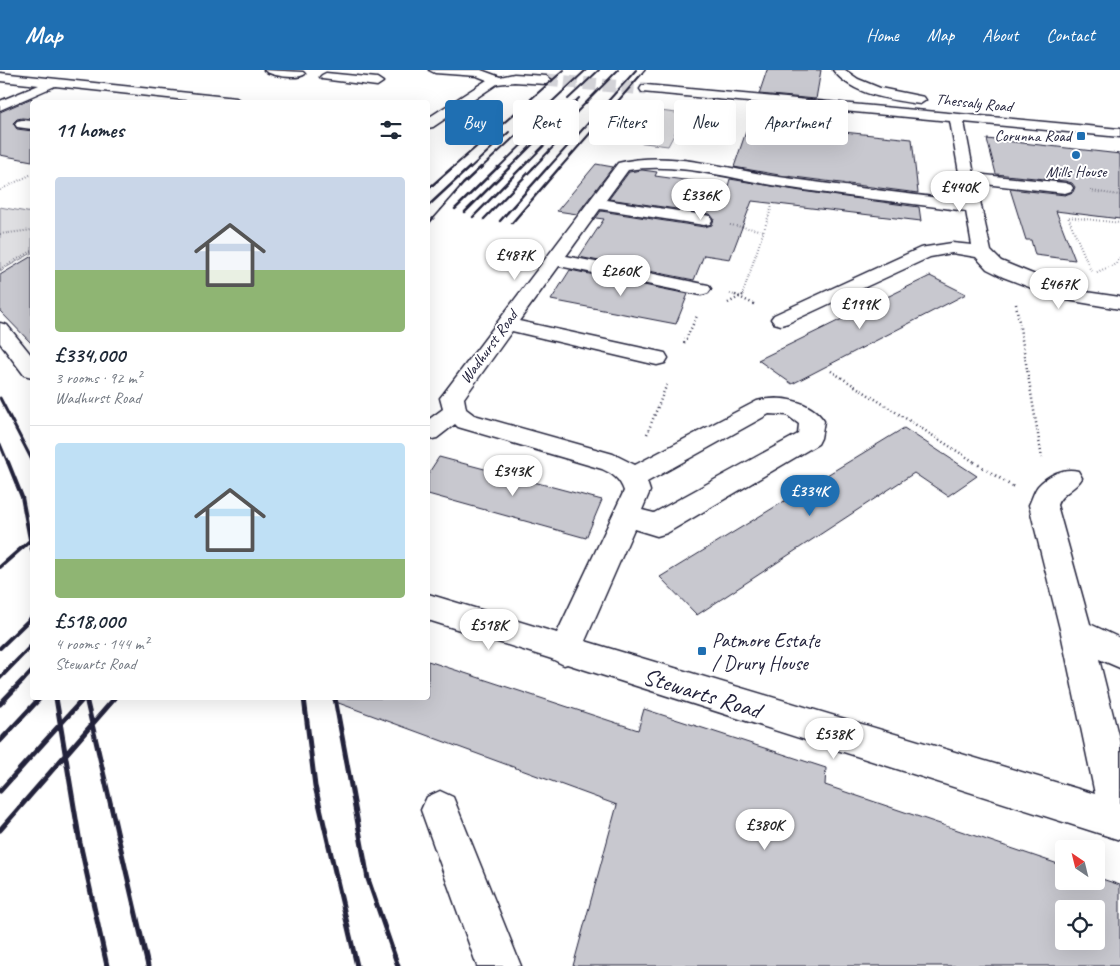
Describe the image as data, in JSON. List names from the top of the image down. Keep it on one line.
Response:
{"streets":{"street":["Thessaly Road","Wadhurst Road","Stewarts Road"]},"places":{"transit":["Corunna Road","Patmore Estate / Drury House"],"other":["Mills House"]},"north":"top left","page":{"header":"Map","nav":["Home","Map","About","Contact"],"chip":["Buy","Rent","Filters","New","Apartment"],"heading":"11 homes","list":[{"name":"£334,000","note":"3 rooms · 92 m² · Wadhurst Road"},{"name":"£518,000","note":"4 rooms · 144 m² · Stewarts Road"}],"price":["£440K","£336K","£487K","£260K","£467K","£199K","£343K","£334K","£518K","£538K","£380K"]}}
